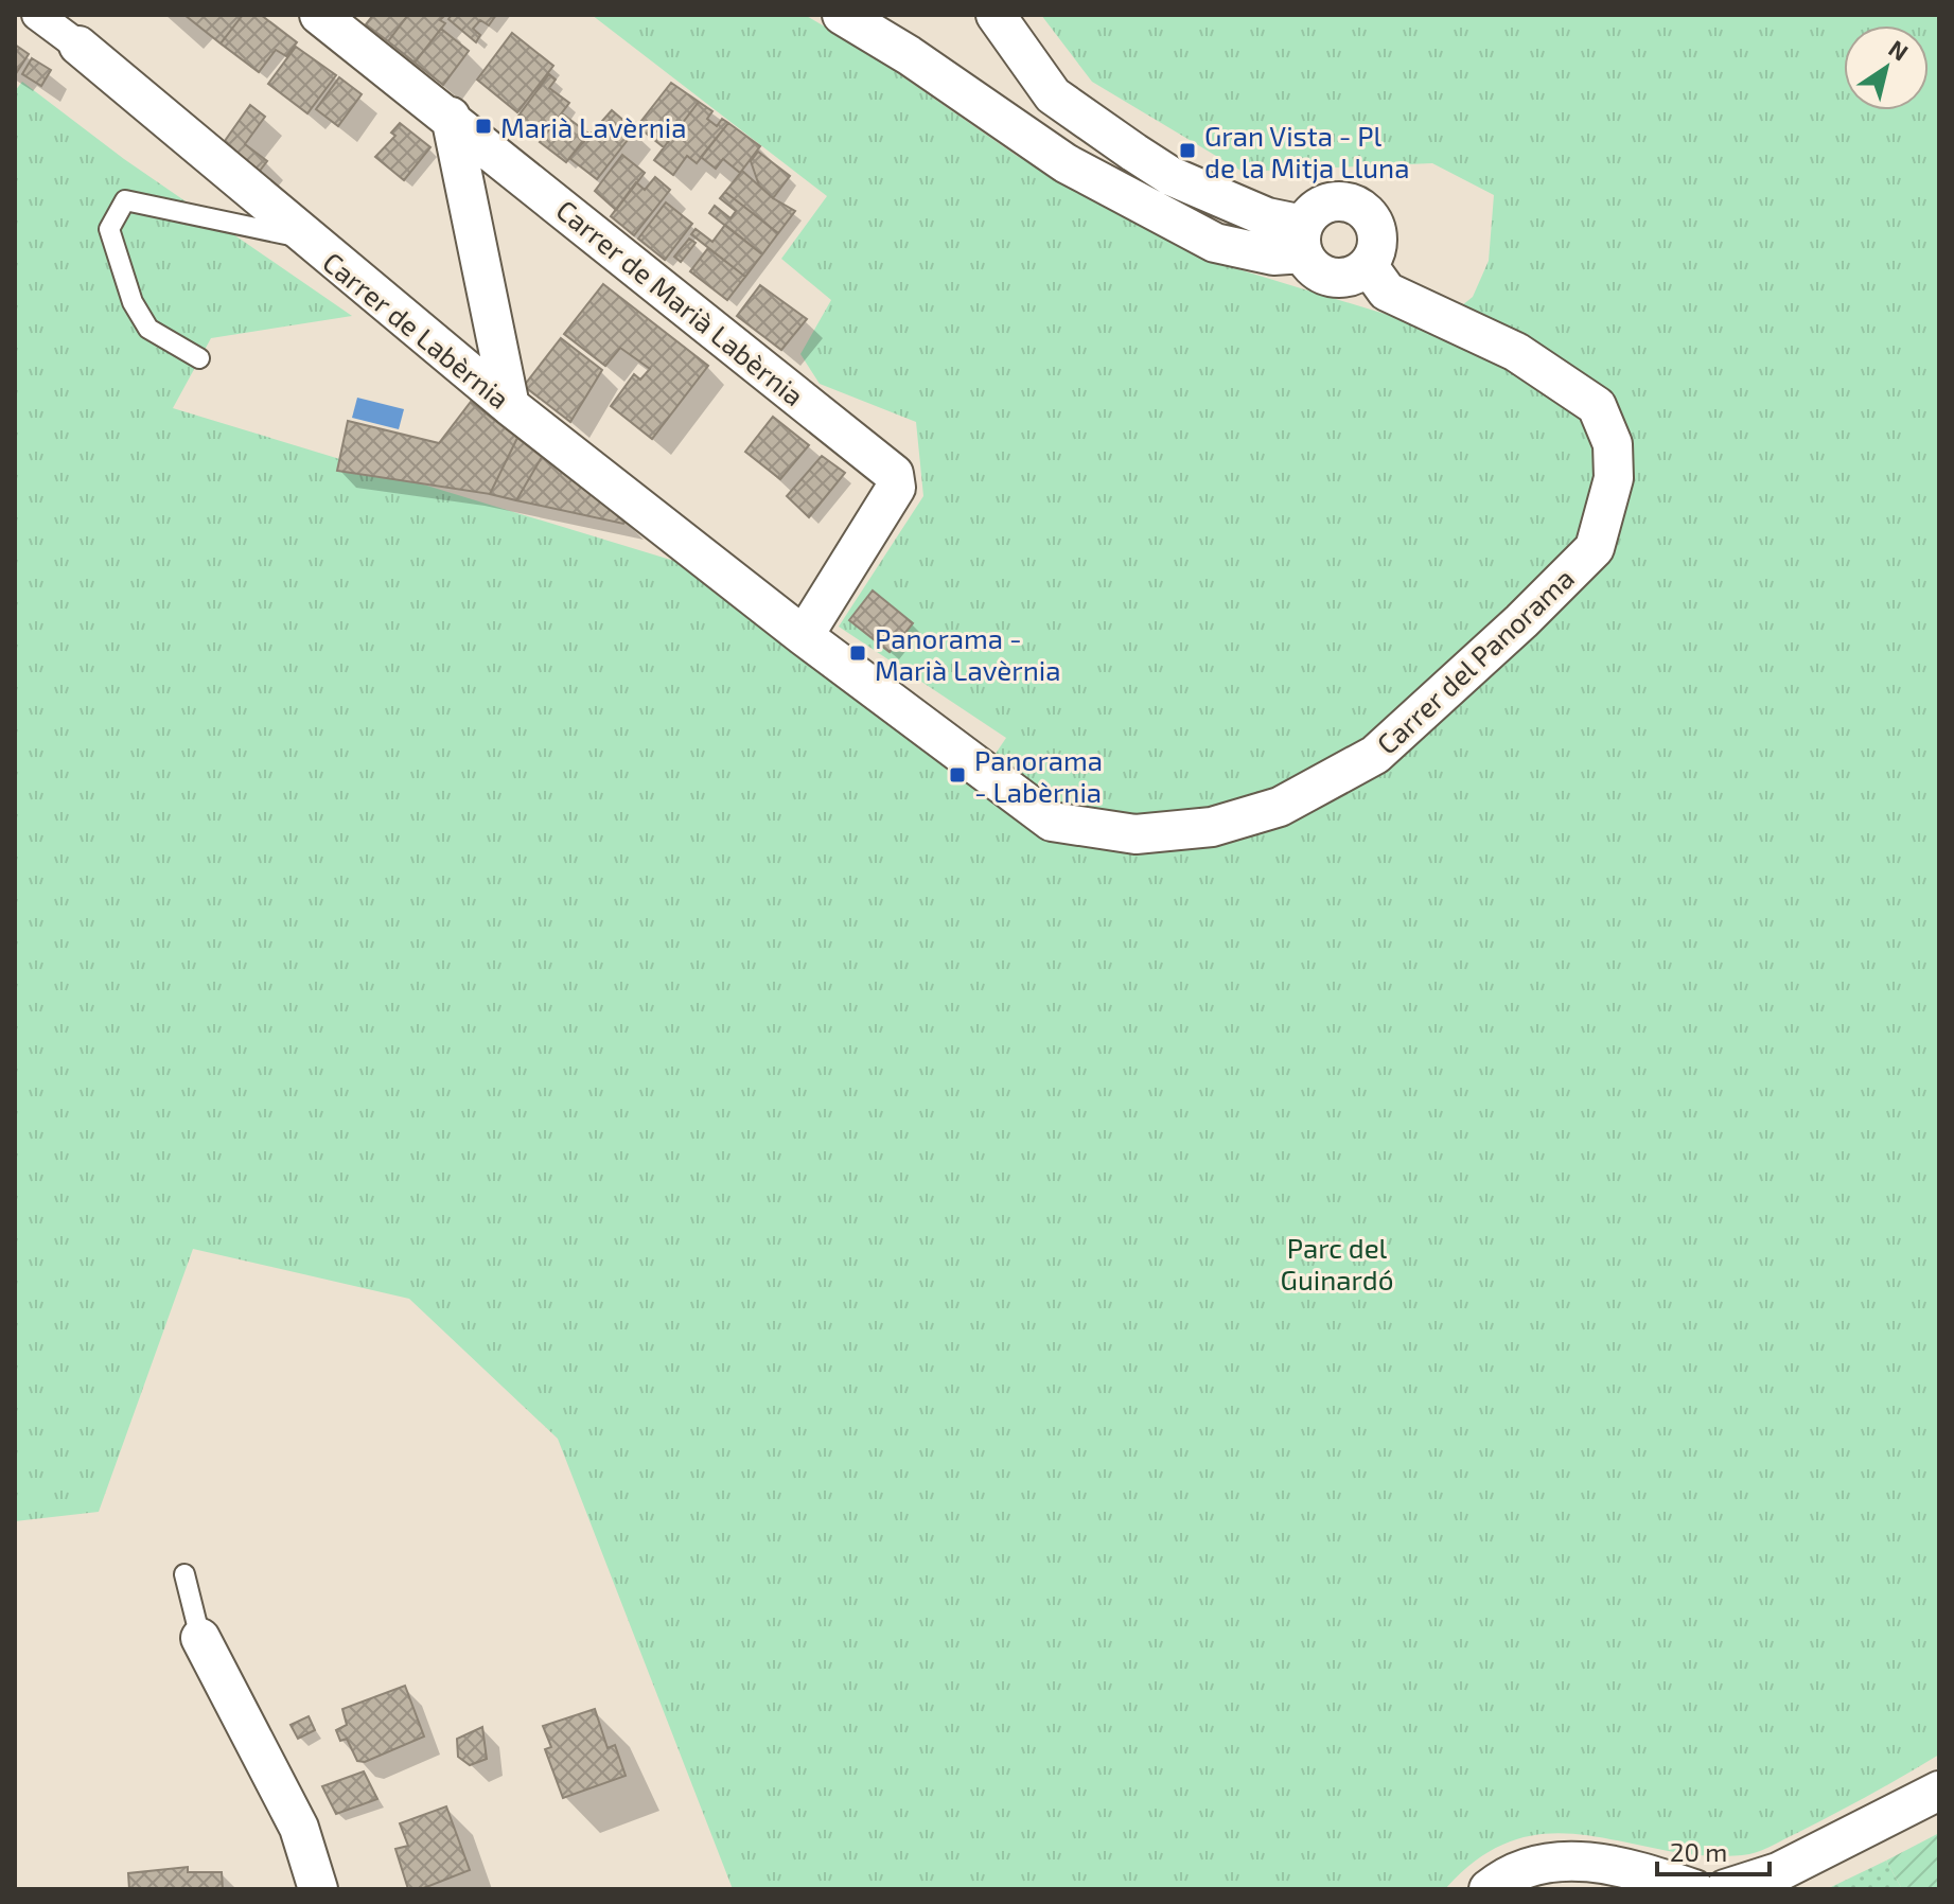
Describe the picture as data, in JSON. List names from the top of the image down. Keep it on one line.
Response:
{"streets":{"street":["Carrer de Marià Labèrnia","Carrer de Labèrnia","Carrer del Panorama"]},"crossings":[["Carrer de Marià Labèrnia","Carrer de Labèrnia"],["Carrer de Marià Labèrnia","Carrer del Panorama"],["Carrer de Labèrnia","Carrer del Panorama"]],"parks":["Parc del Guinardó"],"places":{"transit":["Marià Lavèrnia","Gran Vista - Pl de la Mitja Lluna","Panorama - Marià Lavèrnia","Panorama - Labèrnia"]},"scale_bar":"20 m","north":"top right"}
